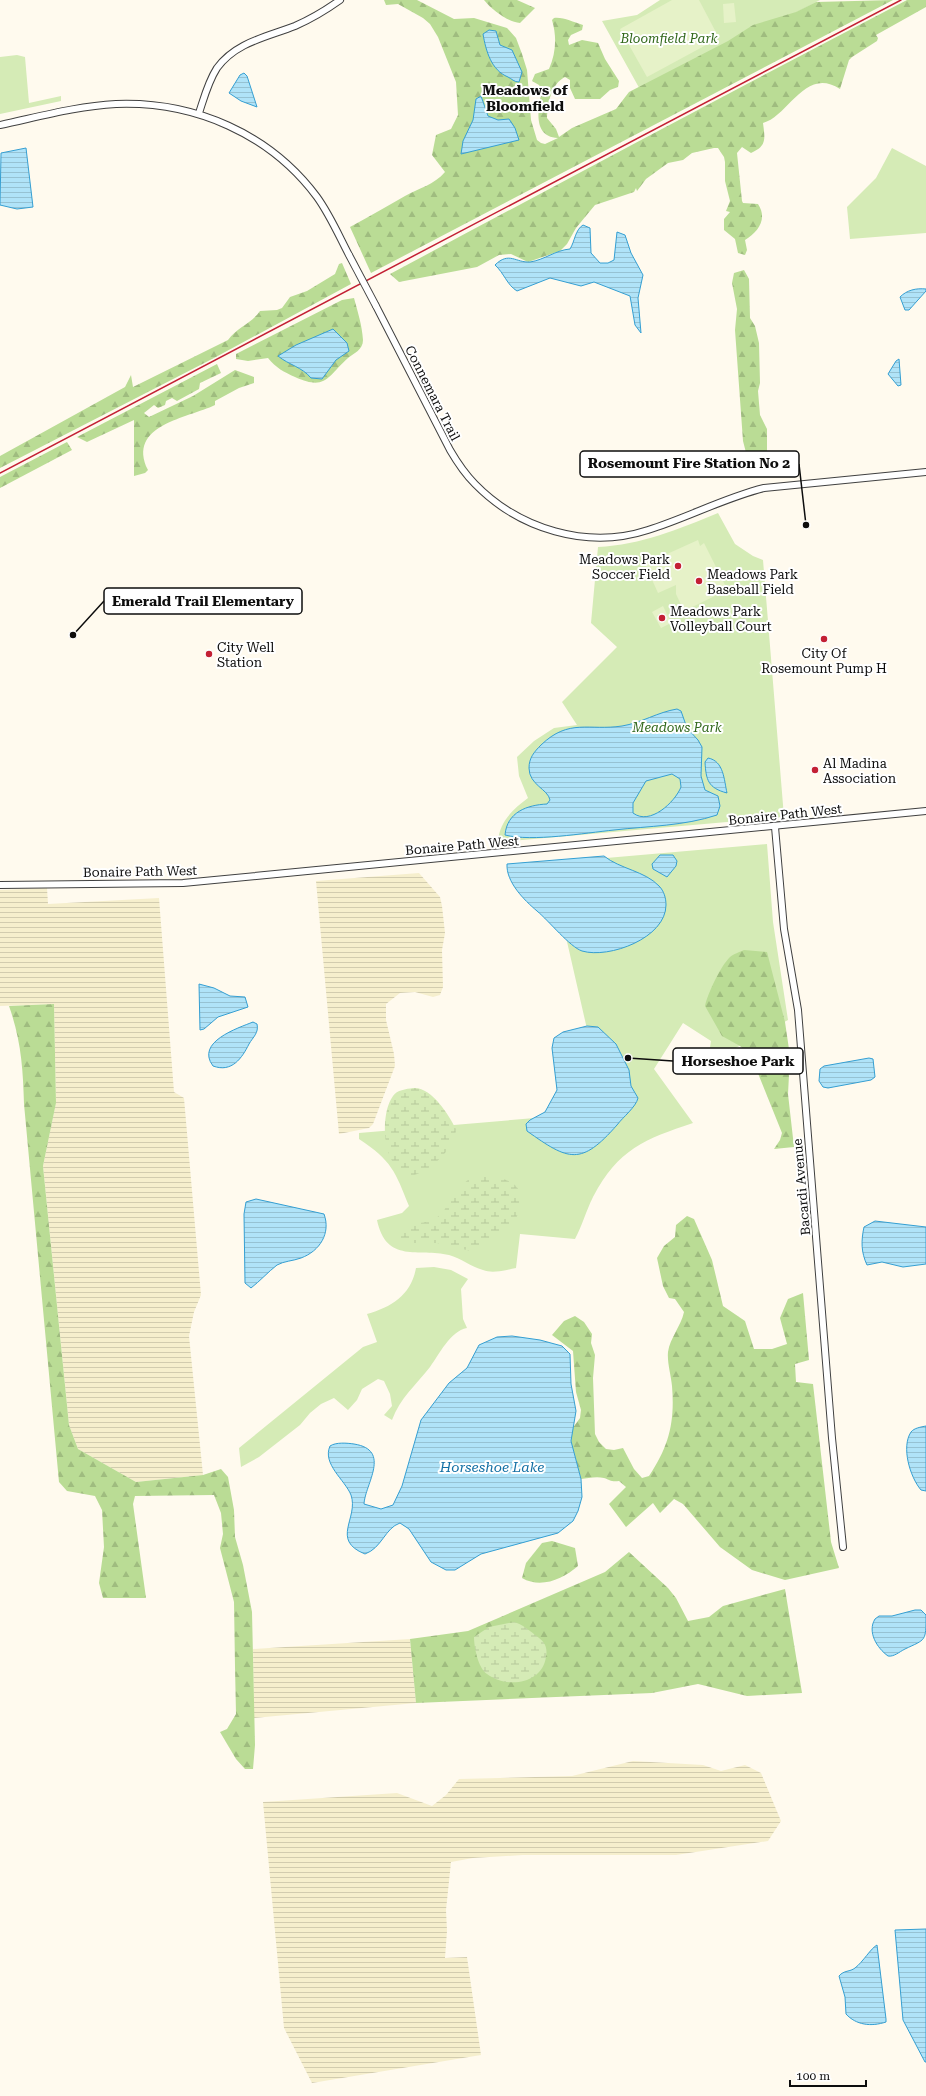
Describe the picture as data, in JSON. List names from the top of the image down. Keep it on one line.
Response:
{"streets":{"street":["Connemara Trail","Bonaire Path West","Bacardi Avenue"]},"crossings":[["Bonaire Path West","Bacardi Avenue"]],"districts":["Meadows of Bloomfield"],"water":["Horseshoe Lake"],"parks":["Bloomfield Park","Meadows Park"],"places":["Rosemount Fire Station No 2","Meadows Park Soccer Field","Meadows Park Baseball Field","Meadows Park Volleyball Court","Emerald Trail Elementary","City Of Rosemount Pump H","City Well Station","Al Madina Association","Horseshoe Park"],"scale_bar":"100 m"}
